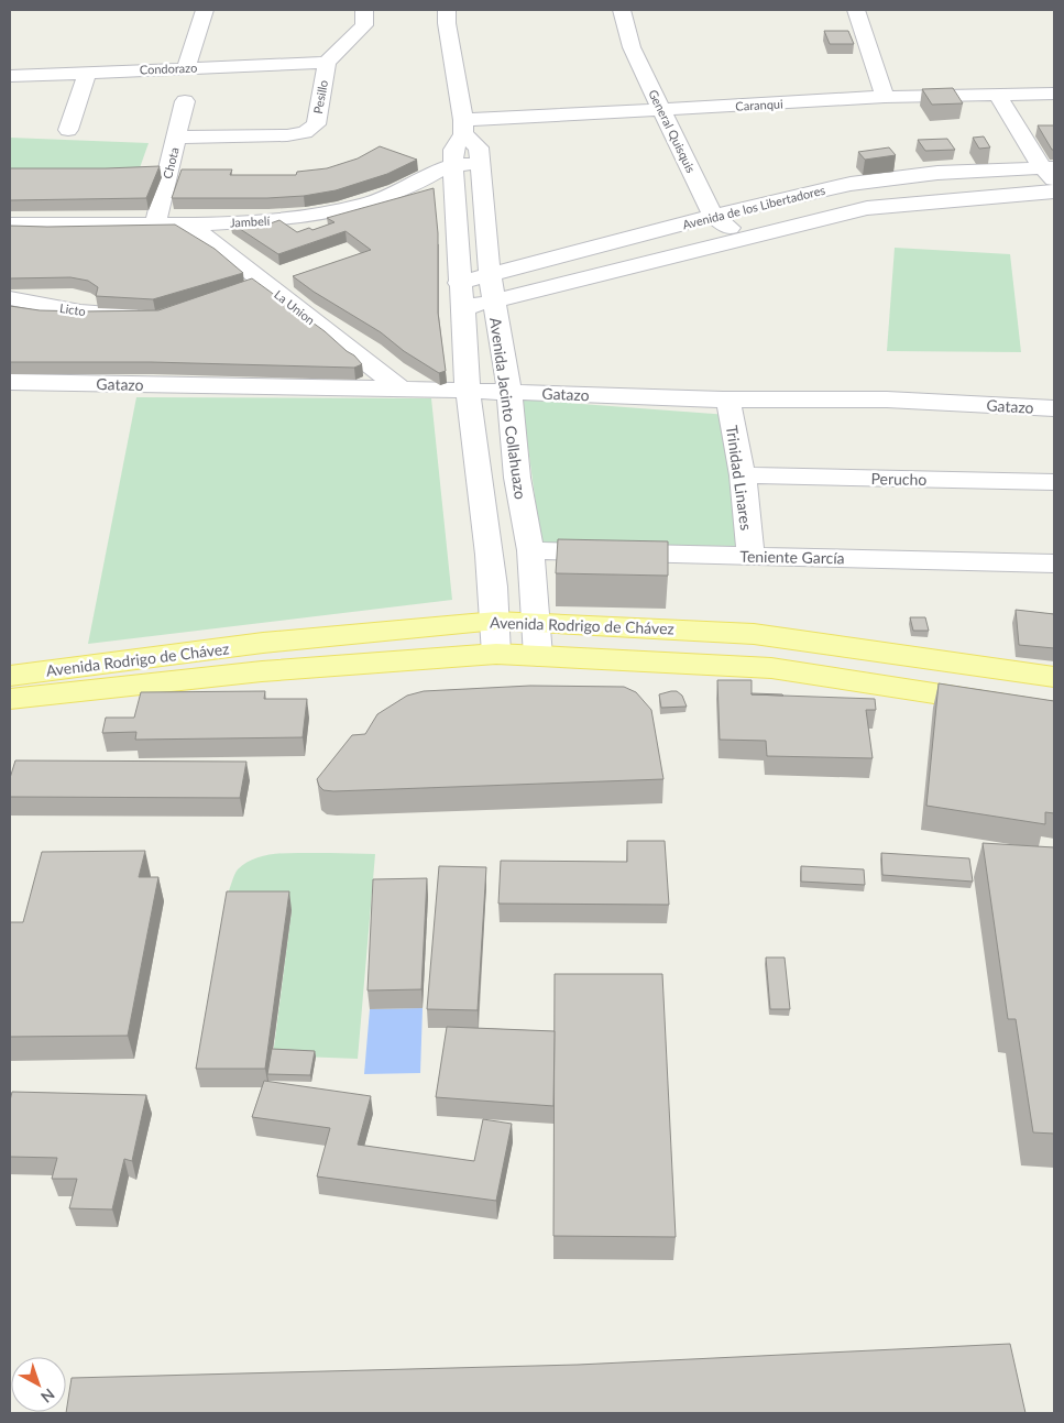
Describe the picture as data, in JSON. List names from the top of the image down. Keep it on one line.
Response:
{"streets":{"main road":["Avenida Rodrigo de Chávez"],"street":["Condorazo","Pesillo","Caranqui","General Quisquis","Chota","Avenida de los Libertadores","Jambelí","La Union","Licto","Gatazo","Avenida Jacinto Collahuazo","Trinidad Linares","Perucho","Teniente García"]},"crossings":[["Condorazo","Pesillo"],["Pesillo","Chota"],["Caranqui","General Quisquis"],["Caranqui","Avenida Jacinto Collahuazo"],["General Quisquis","Avenida de los Libertadores"],["Chota","Jambelí"],["Avenida de los Libertadores","Avenida Jacinto Collahuazo"],["Jambelí","La Union"],["Jambelí","Avenida Jacinto Collahuazo"],["La Union","Gatazo"],["Gatazo","Avenida Jacinto Collahuazo"],["Gatazo","Trinidad Linares"],["Avenida Jacinto Collahuazo","Teniente García"],["Avenida Jacinto Collahuazo","Avenida Rodrigo de Chávez"],["Trinidad Linares","Perucho"],["Trinidad Linares","Teniente García"]],"north":"bottom right"}
